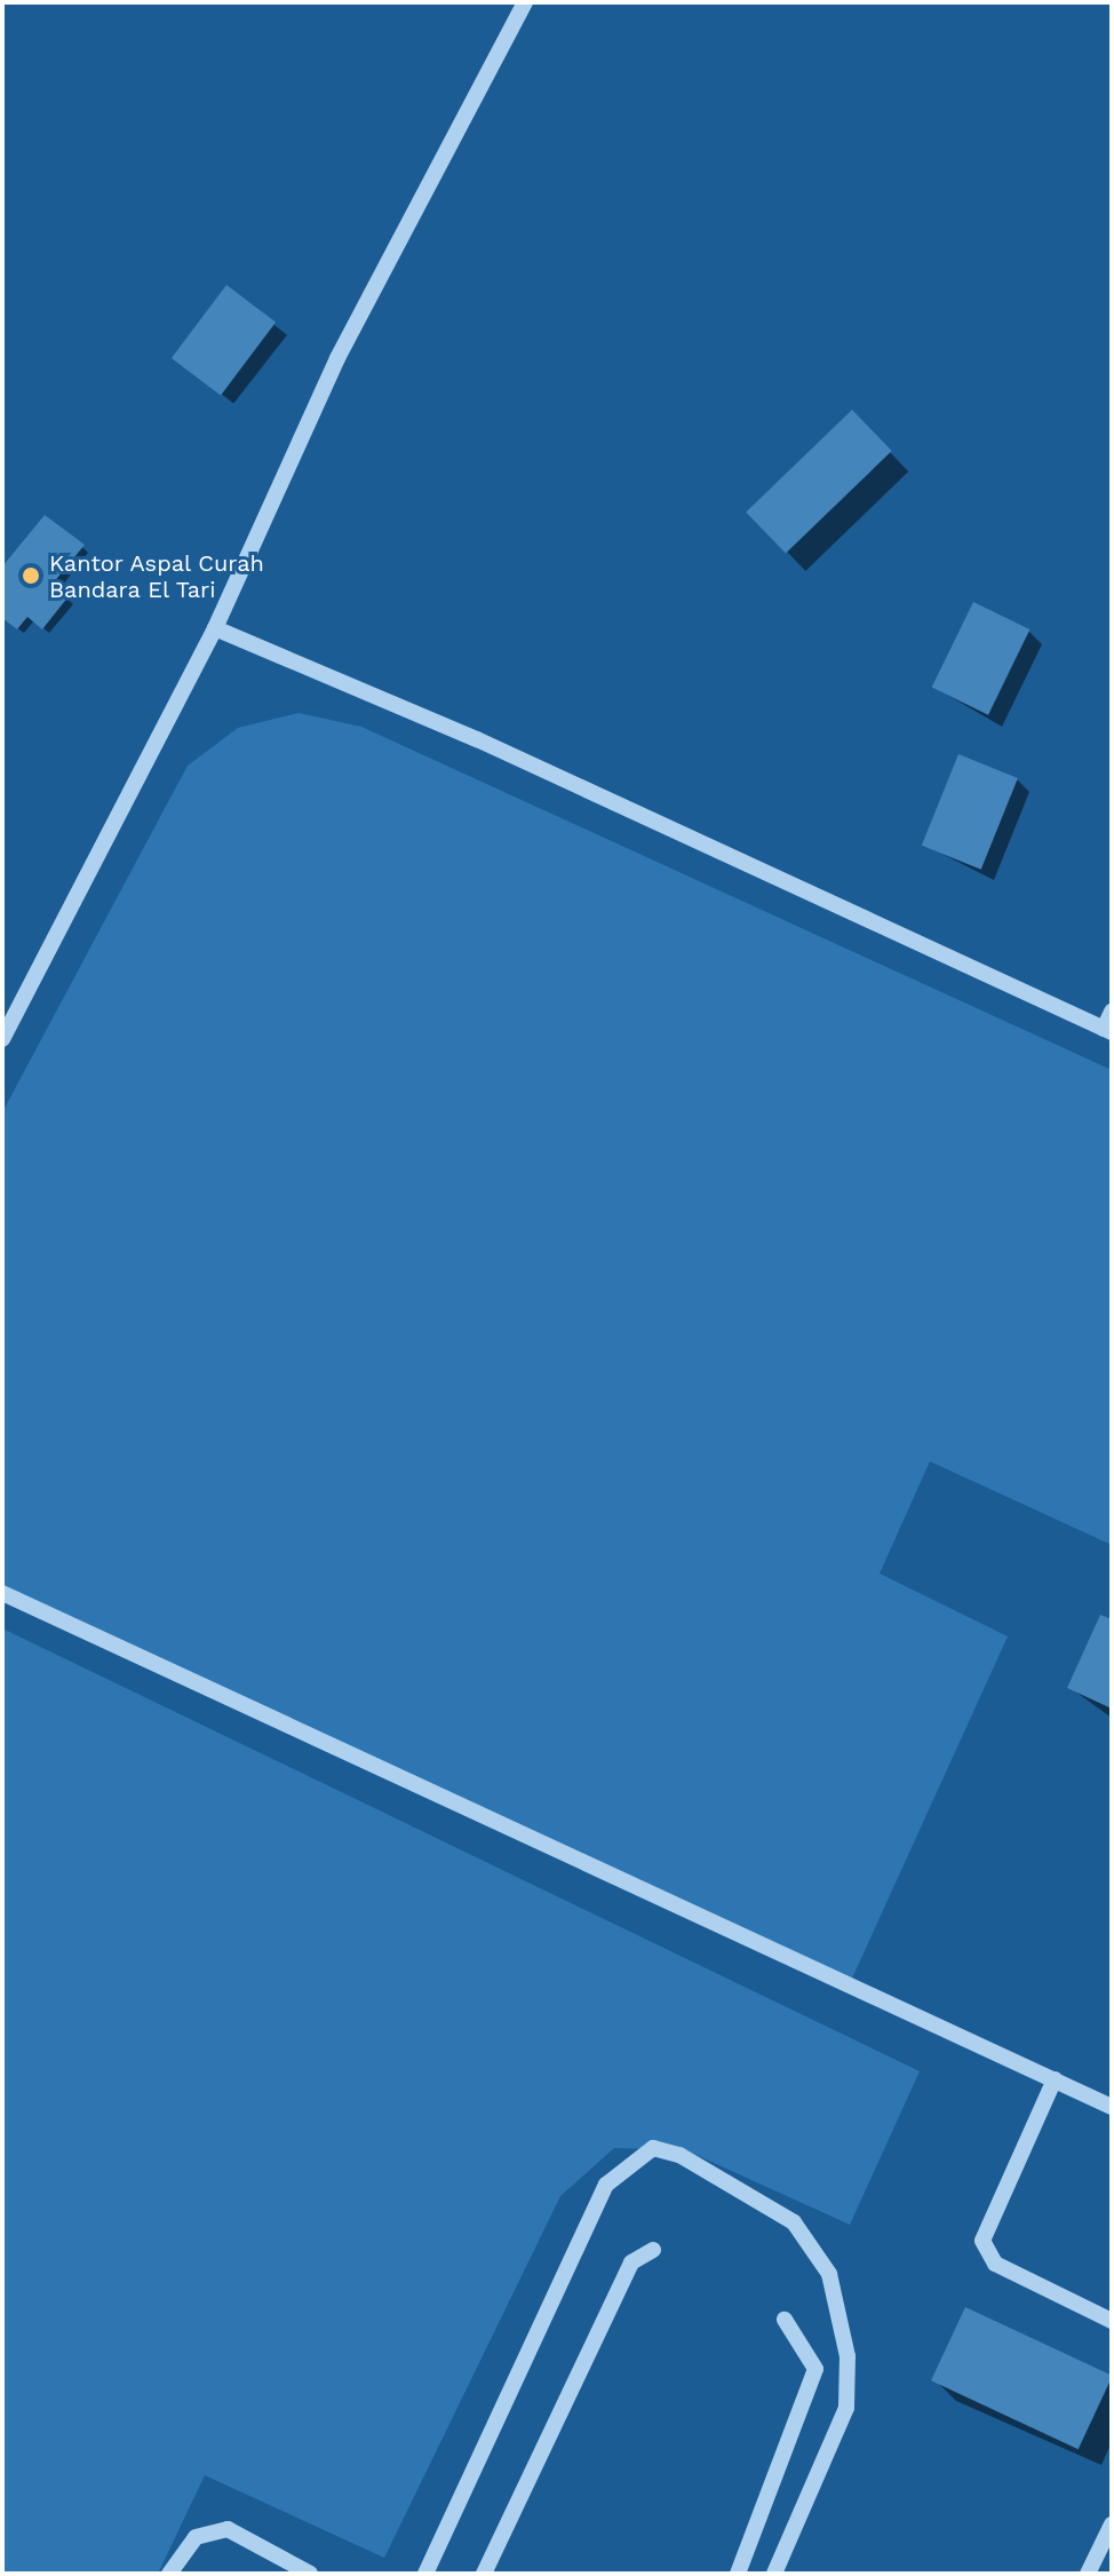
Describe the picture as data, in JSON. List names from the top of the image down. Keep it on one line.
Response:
{"places":["Kantor Aspal Curah Bandara El Tari"]}
